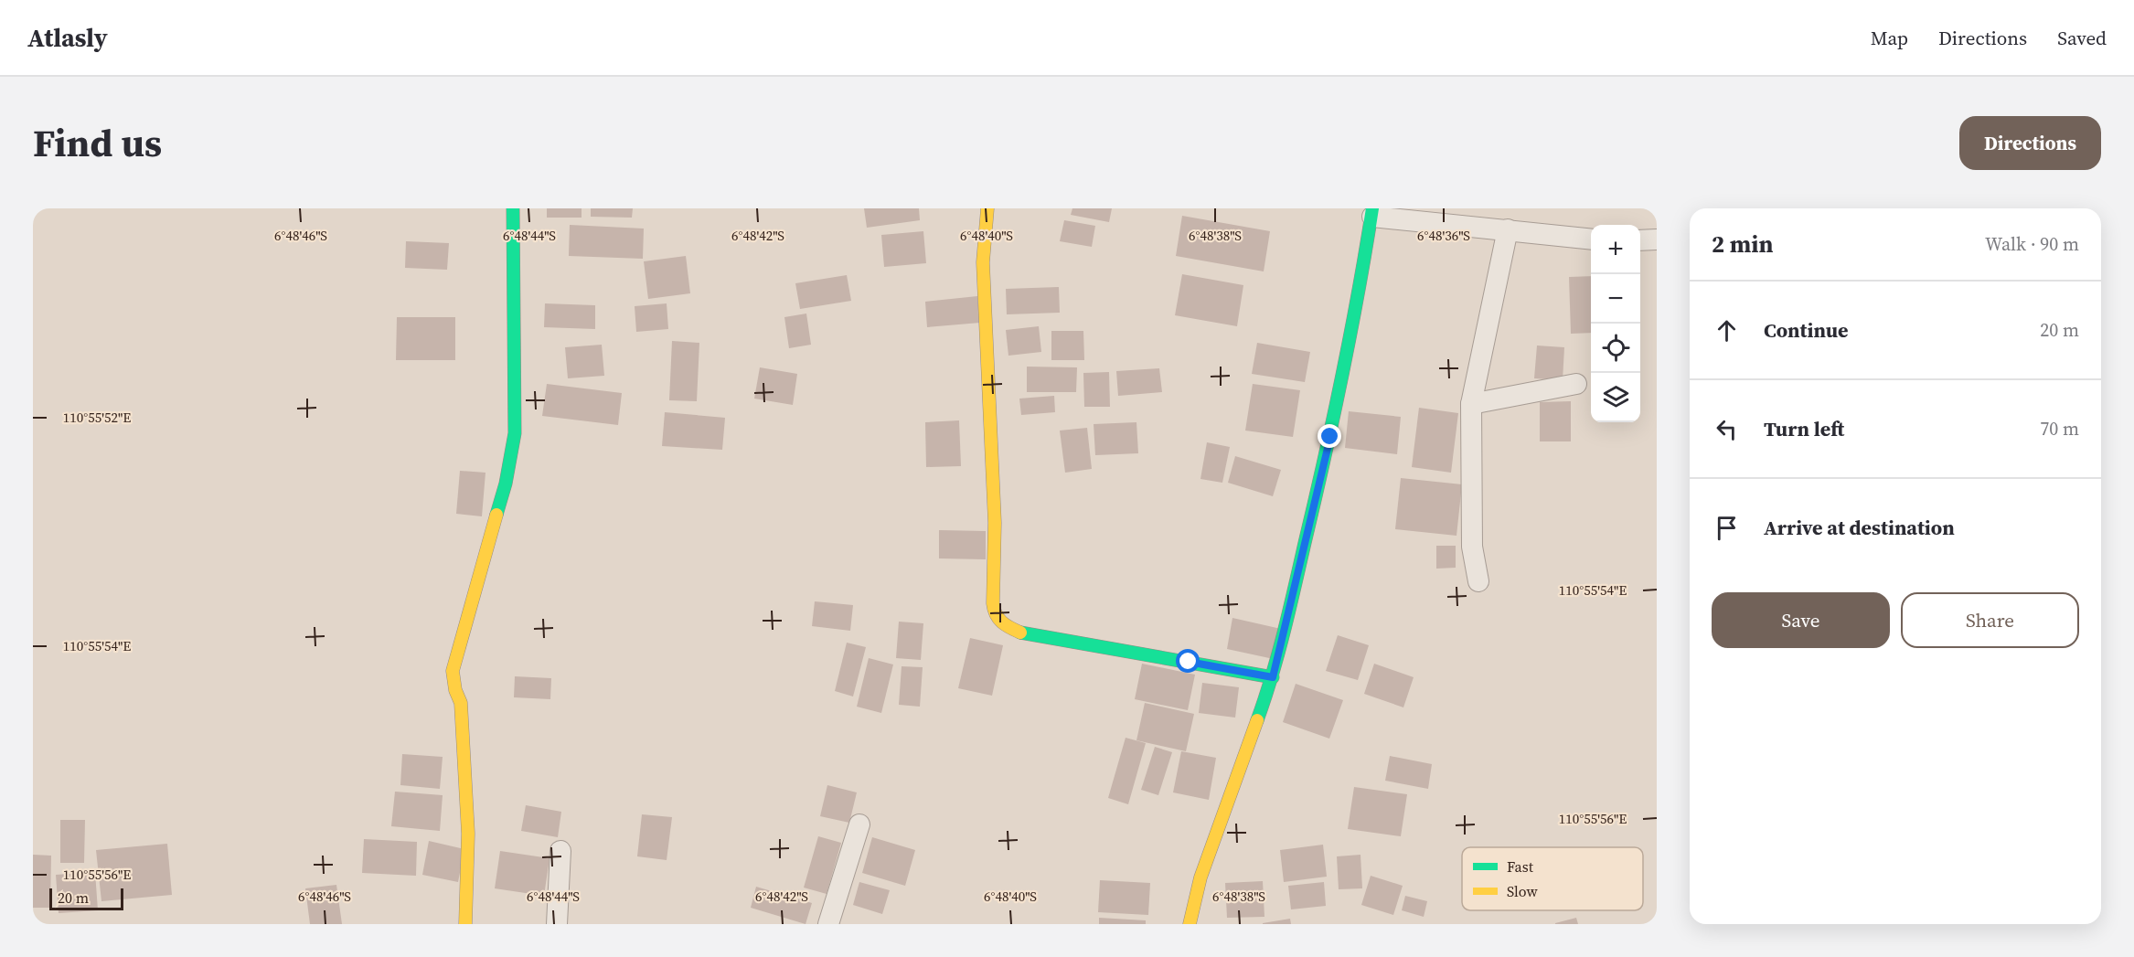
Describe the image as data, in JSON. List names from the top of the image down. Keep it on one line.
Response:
{"legend":["Fast","Slow"],"scale_bar":"20 m","page":{"header":"Atlasly","nav":["Map","Directions","Saved"],"title":"Find us","buttons":["Directions",["Save","Share"]],"heading":["2 min","Walk · 90 m"],"map_buttons":["+","−"],"list":[["Continue","20 m"],["Turn left","70 m"],"Arrive at destination"],"scale":"20 m"},"coordinates":["6°48'46\"S","6°48'44\"S","6°48'42\"S","6°48'40\"S","6°48'38\"S","6°48'36\"S","110°55'52\"E","110°55'54\"E","110°55'56\"E"]}
